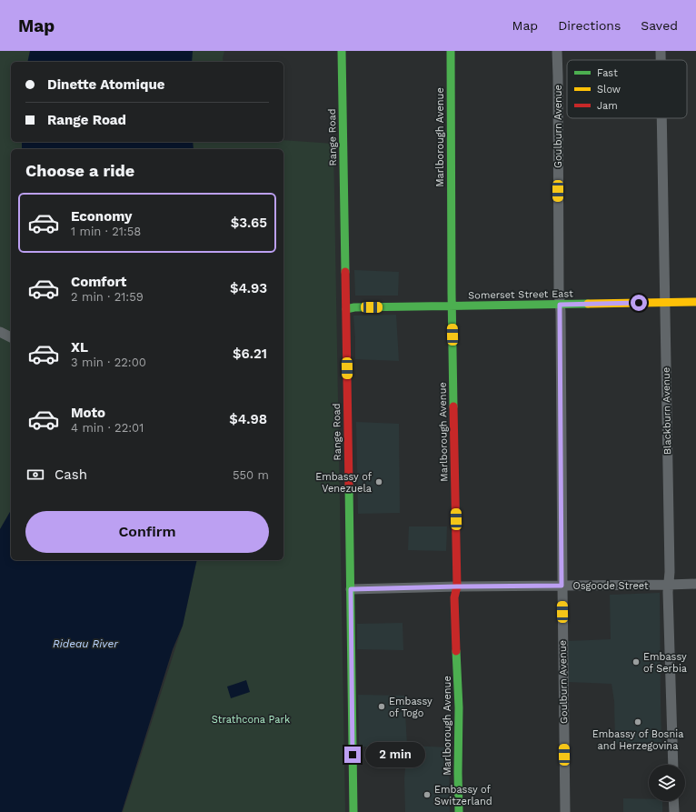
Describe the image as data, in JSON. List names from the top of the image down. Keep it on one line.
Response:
{"streets":{"street":["Goulburn Avenue","Range Road","Marlborough Avenue","Somerset Street East","Blackburn Avenue","Osgoode Street"]},"crossings":[["Goulburn Avenue","Somerset Street East"],["Goulburn Avenue","Osgoode Street"],["Range Road","Somerset Street East"],["Range Road","Osgoode Street"],["Marlborough Avenue","Somerset Street East"],["Marlborough Avenue","Osgoode Street"],["Somerset Street East","Blackburn Avenue"],["Blackburn Avenue","Osgoode Street"]],"water":["Rideau River"],"parks":["Strathcona Park"],"places":["Embassy of Venezuela","Embassy of Serbia","Embassy of Togo","Embassy of Bosnia and Herzegovina","Embassy of Switzerland"],"legend":["Fast","Slow","Jam"],"page":{"header":"Map","nav":["Map","Directions","Saved"],"banner":["Dinette Atomique","Range Road"],"heading":"Choose a ride","list":[{"name":"Economy","note":"1 min · 21:58","value":"$3.65"},{"name":"Comfort","note":"2 min · 21:59","value":"$4.93"},{"name":"XL","note":"3 min · 22:00","value":"$6.21"},{"name":"Moto","note":"4 min · 22:01","value":"$4.98"}],"pay":["Cash","550 m"],"buttons":"Confirm","bubble":"2 min"}}
